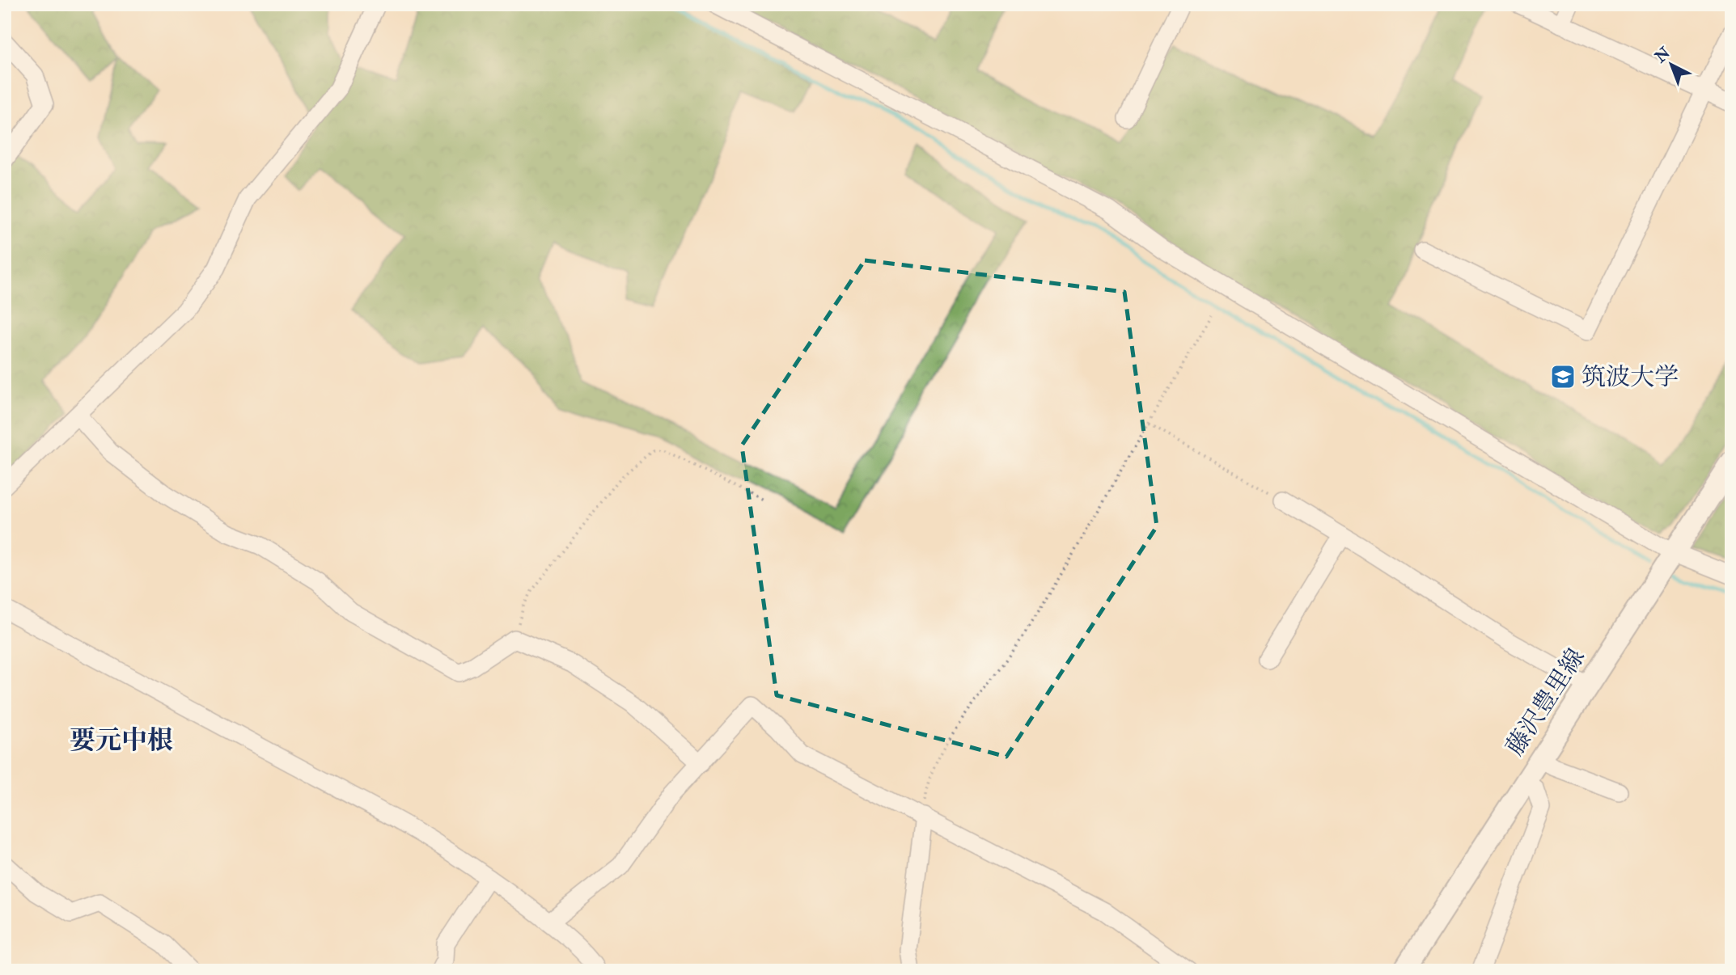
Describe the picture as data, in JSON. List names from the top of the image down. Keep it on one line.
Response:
{"streets":{"main road":["藤沢豊里線"]},"districts":["要元中根"],"places":{"school or university":["筑波大学"]},"north":"top left"}
